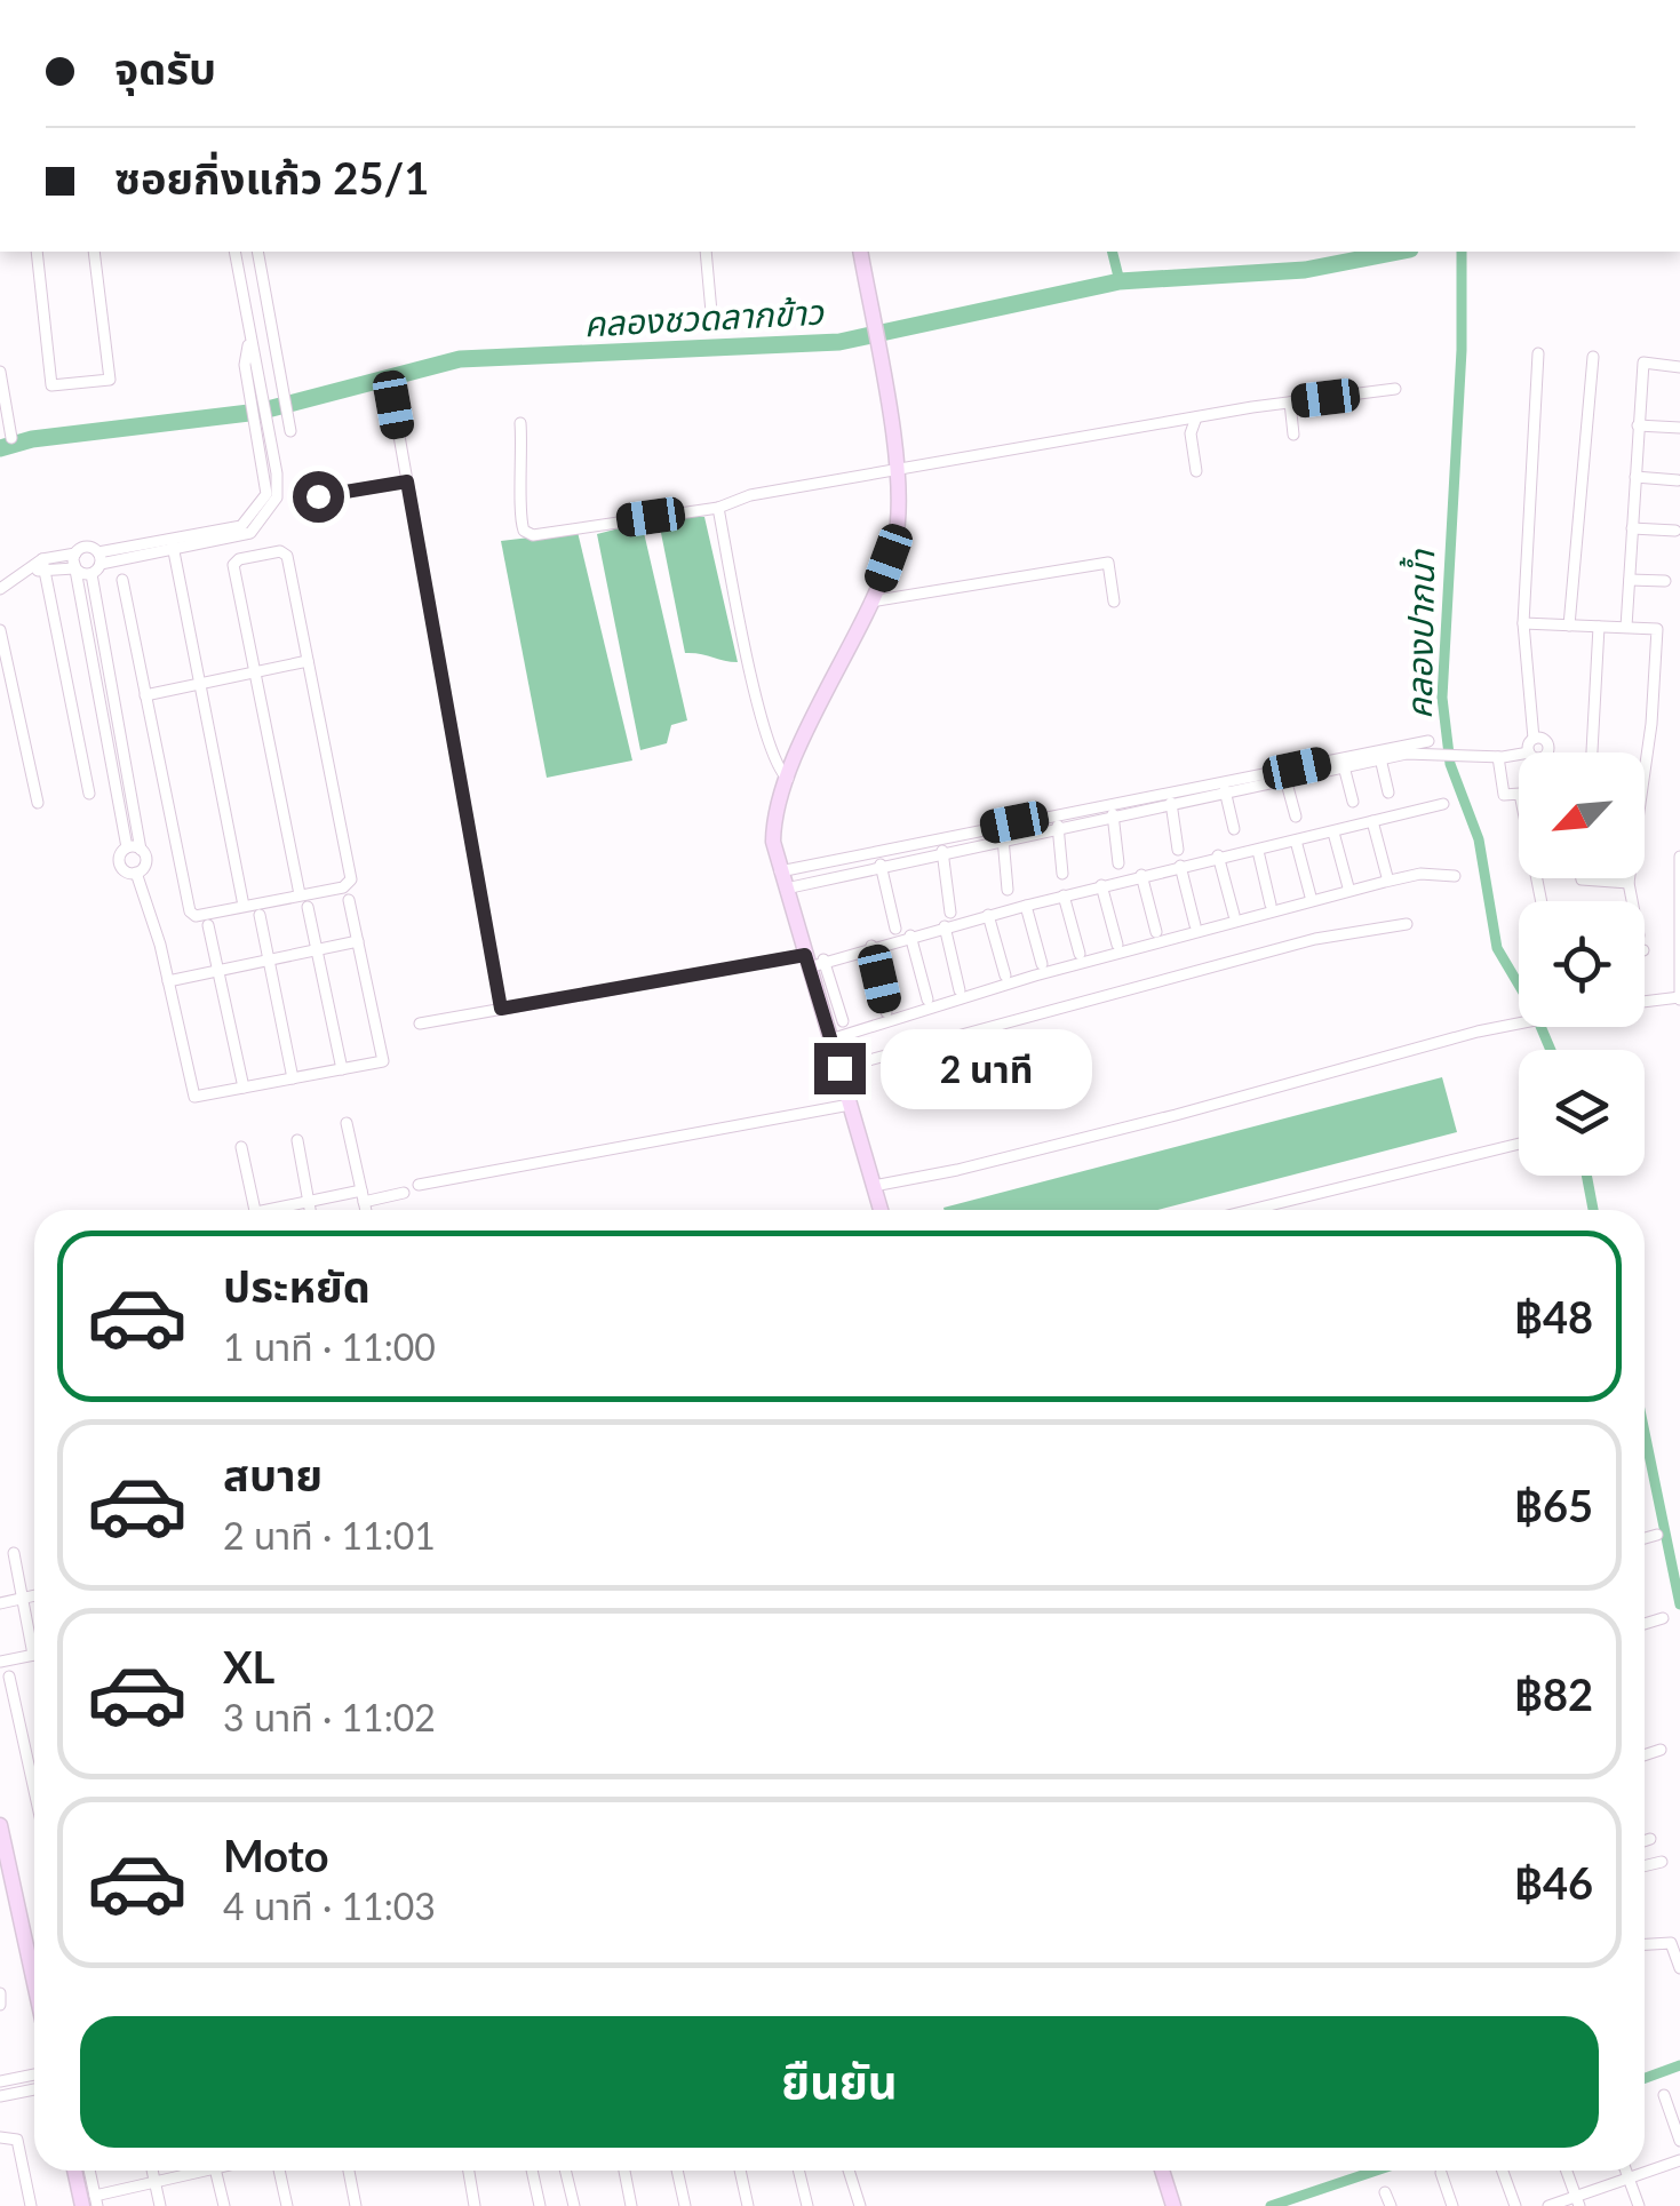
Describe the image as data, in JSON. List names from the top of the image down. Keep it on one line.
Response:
{"water":["คลองชวดลากข้าว","คลองปากน้ำ"],"north":"bottom left","page":{"banner":["จุดรับ","ซอยกิ่งแก้ว 25/1"],"bubble":"2 นาที","list":[{"name":"ประหยัด","note":"1 นาที · 11:00","value":"฿48"},{"name":"สบาย","note":"2 นาที · 11:01","value":"฿65"},{"name":"XL","note":"3 นาที · 11:02","value":"฿82"},{"name":"Moto","note":"4 นาที · 11:03","value":"฿46"}],"buttons":"ยืนยัน"}}
